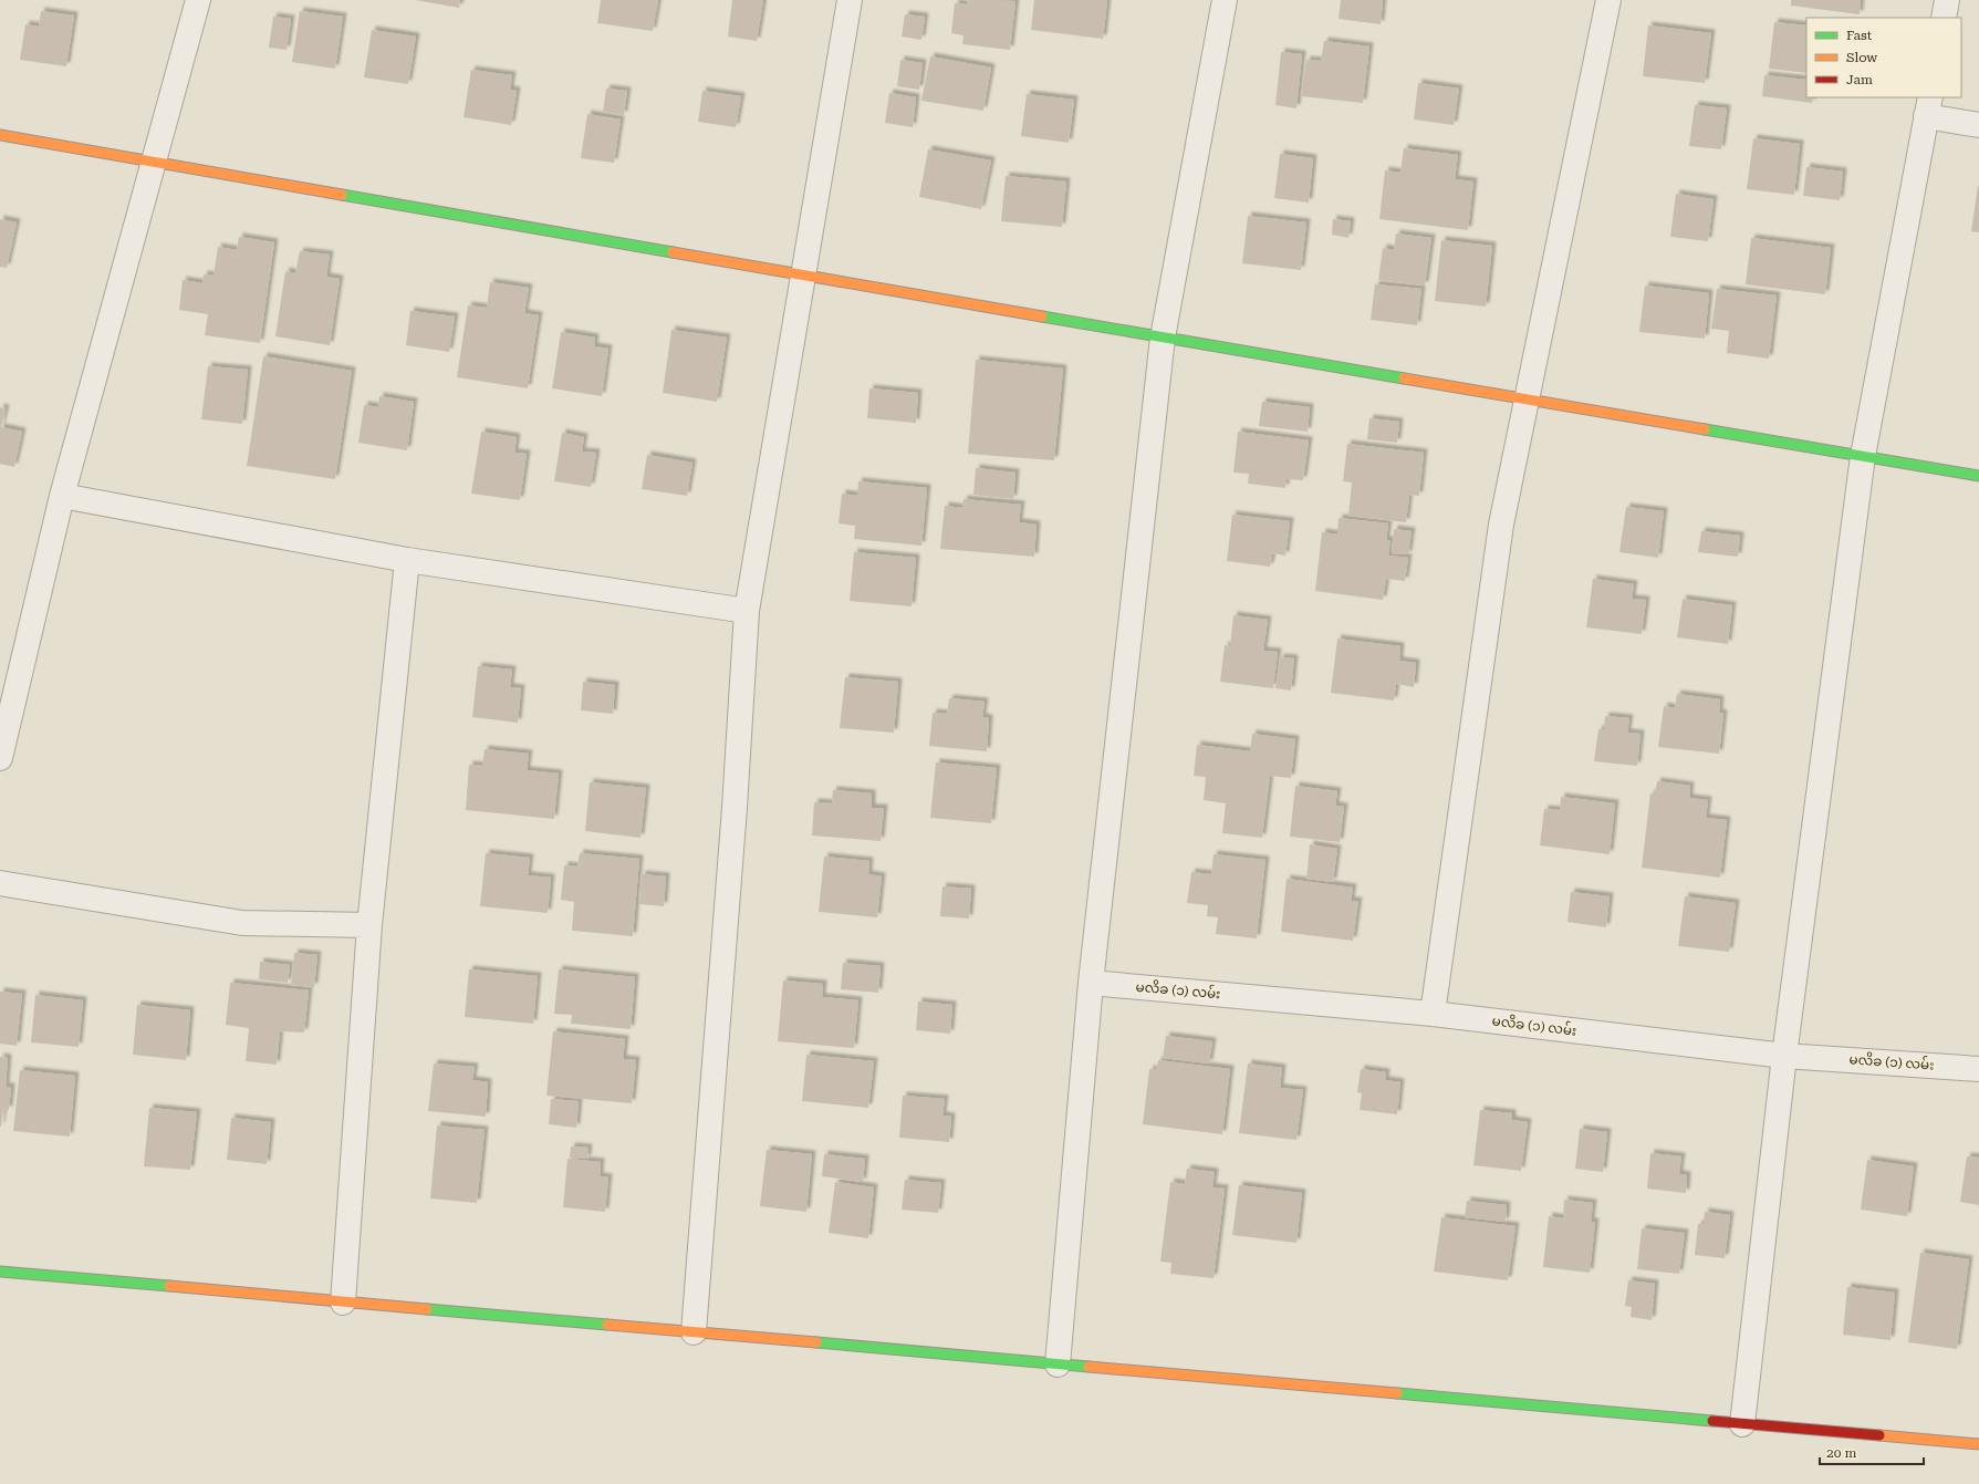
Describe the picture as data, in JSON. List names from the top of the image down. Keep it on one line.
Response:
{"streets":{"street":["မလိခ (၁) လမ်း"]},"legend":["Fast","Slow","Jam"],"scale_bar":"20 m"}
